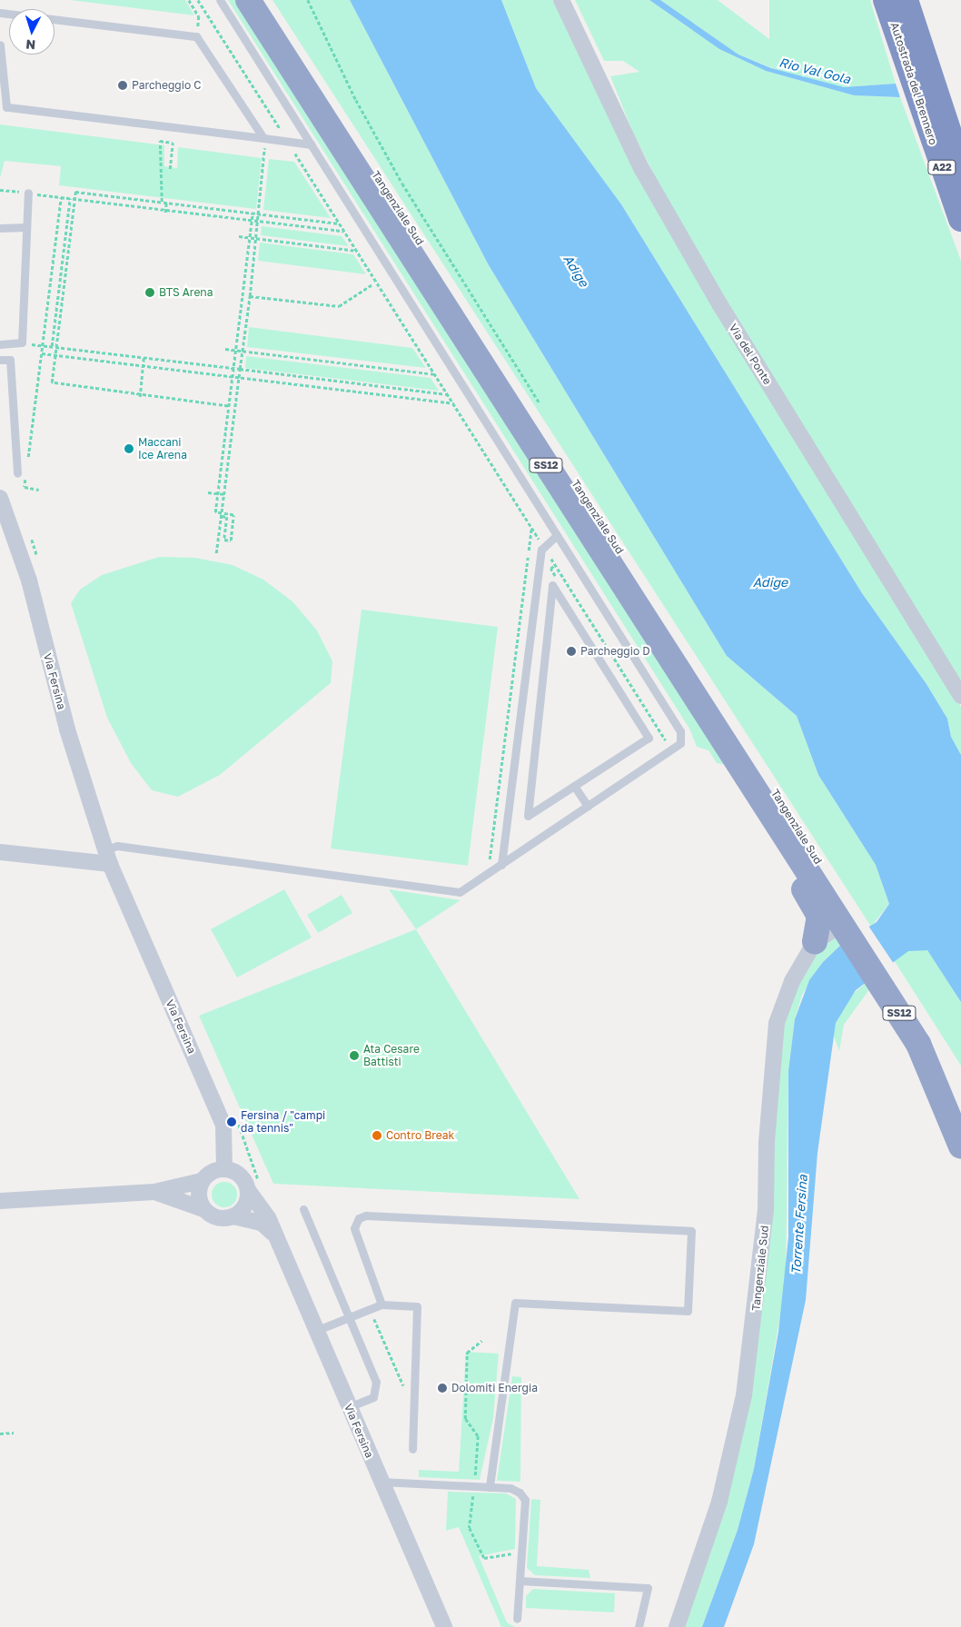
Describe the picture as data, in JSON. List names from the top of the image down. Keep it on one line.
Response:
{"streets":{"highway":["Autostrada del Brennero","A22","Tangenziale Sud","SS12"],"street":["Via del Ponte","Via Fersina"]},"crossings":[["Tangenziale Sud","SS12"]],"water":["Rio Val Gola","Adige","Torrente Fersina"],"places":["Parcheggio C","BTS Arena","Maccani Ice Arena","Parcheggio D","Ata Cesare Battisti","Fersina / \"campi da tennis\"","Contro Break","Dolomiti Energia"],"north":"bottom"}
